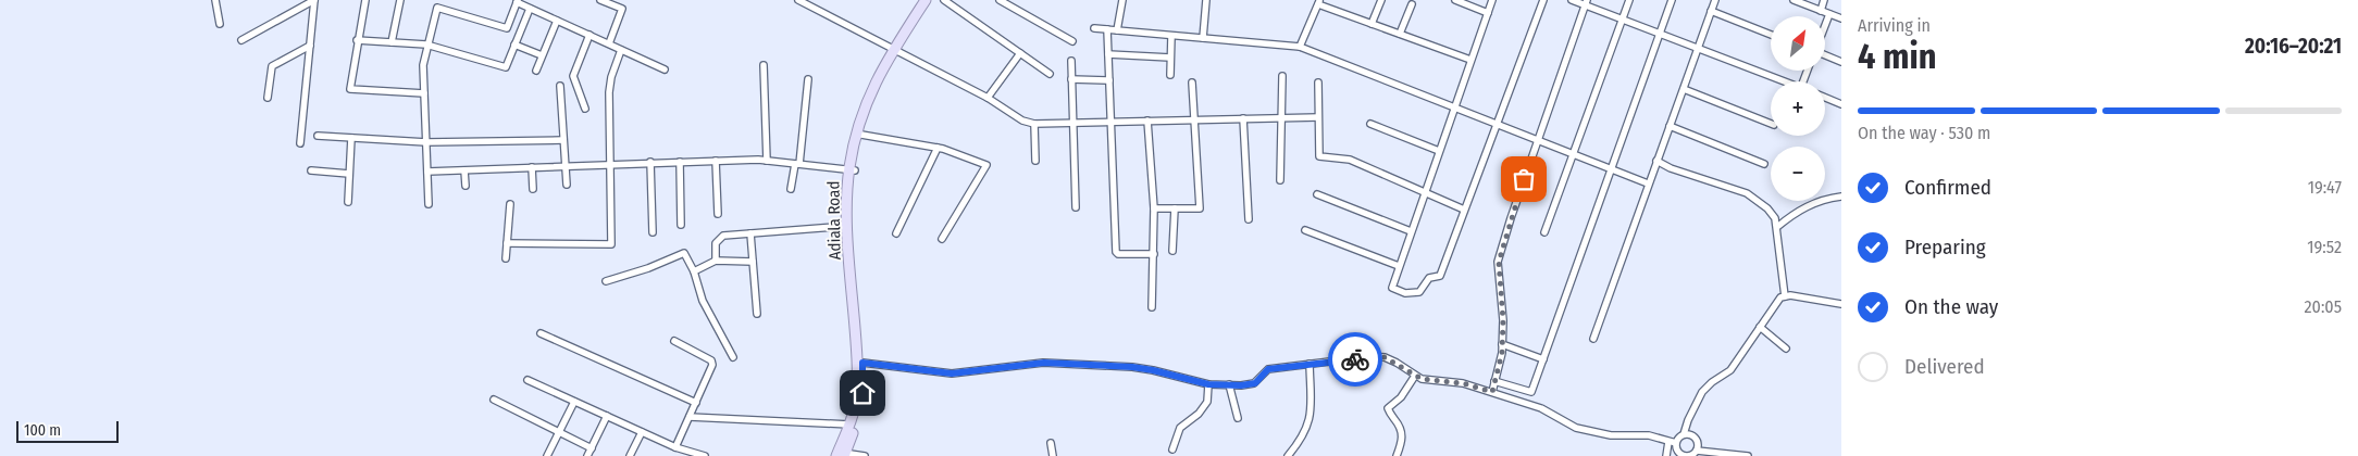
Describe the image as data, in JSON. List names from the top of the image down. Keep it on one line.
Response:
{"streets":{"main road":["Adiala Road"]},"scale_bar":"100 m","north":"top right","page":{"heading":["4 min","Arriving in","20:16–20:21"],"map_buttons":["+","−"],"bar":"On the way · 530 m","list":[["Confirmed","19:47"],["Preparing","19:52"],["On the way","20:05"],"Delivered"],"scale":"100 m"}}
